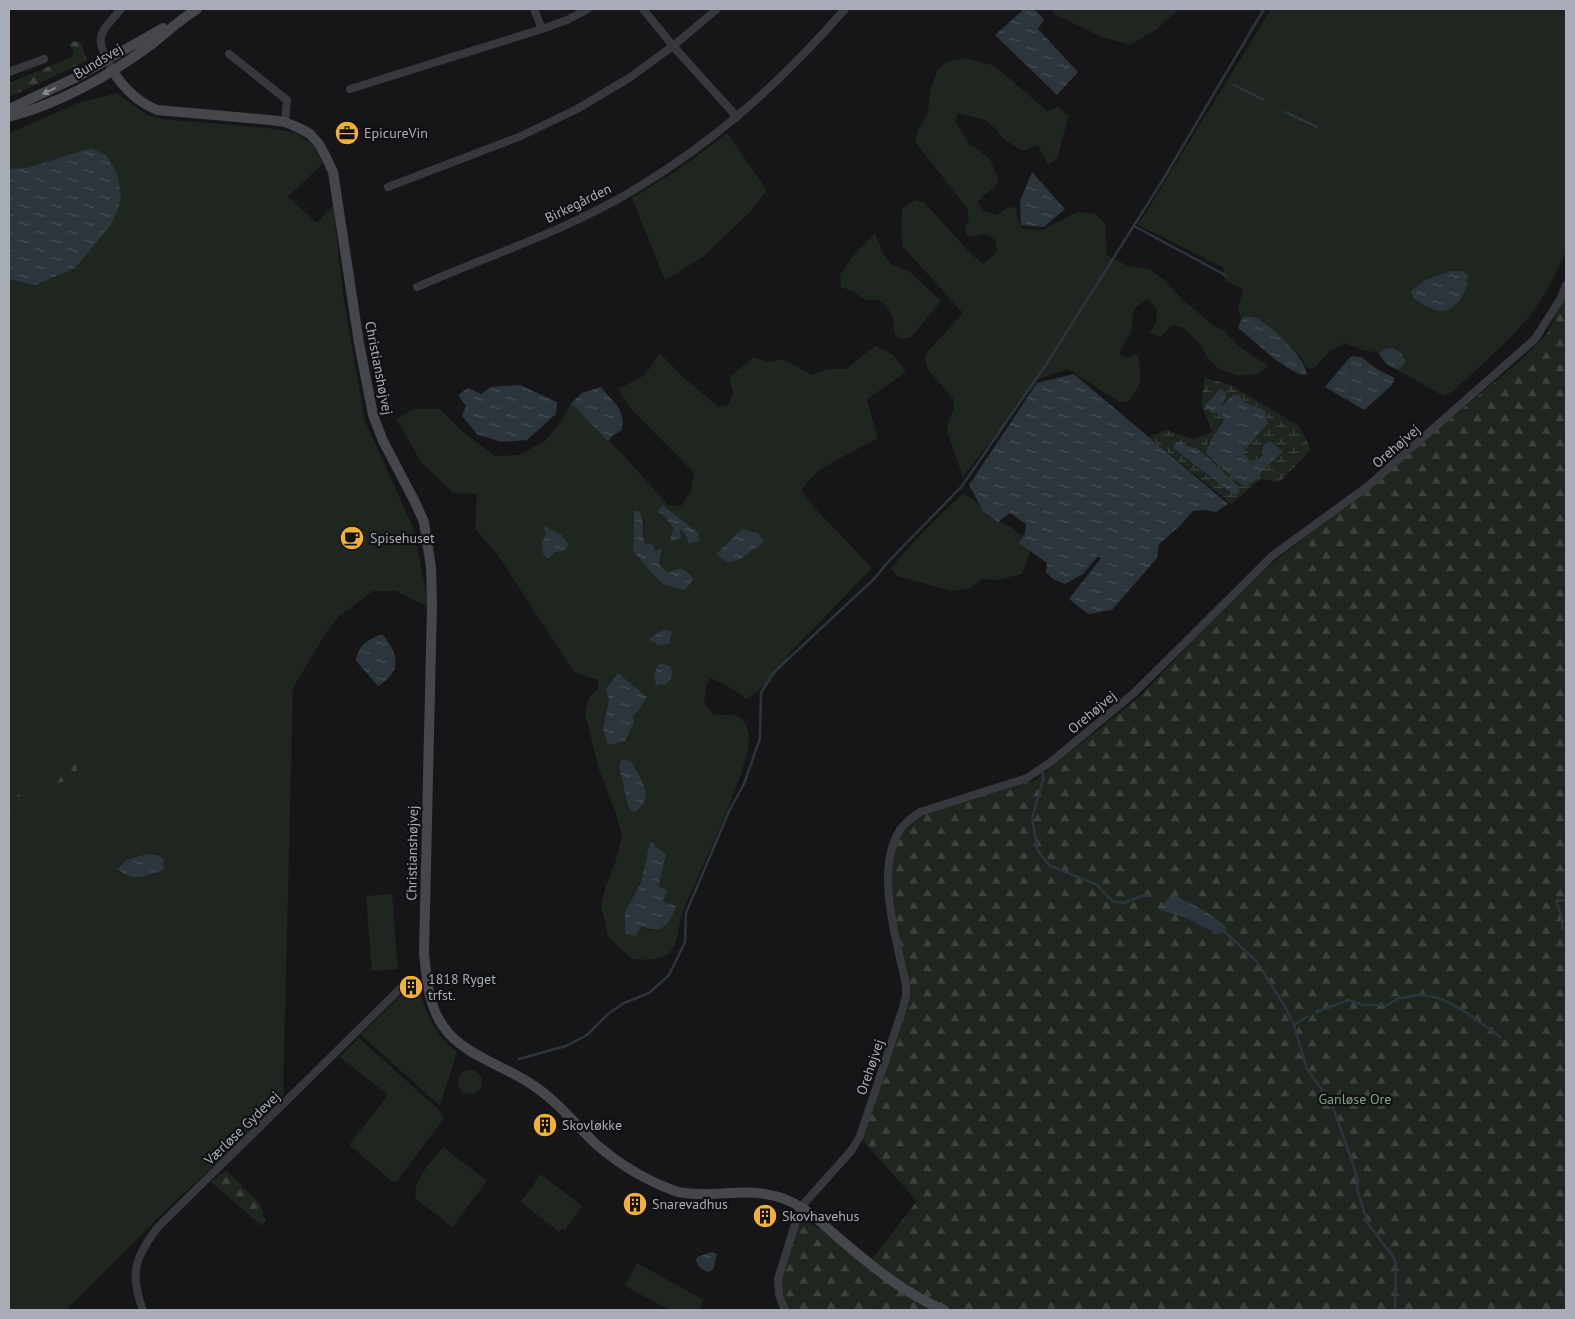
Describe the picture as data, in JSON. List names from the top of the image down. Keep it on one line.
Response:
{"streets":{"street":["Bundsvej","Birkegården","Christianshøjvej","Orehøjvej","Værløse Gydevej"]},"crossings":[["Bundsvej","Christianshøjvej"],["Christianshøjvej","Orehøjvej"]],"parks":["Ganløse Ore"],"places":{"office":["EpicureVin"],"cafe":["Spisehuset"],"building":["1818 Ryget trfst.","Skovløkke","Snarevadhus","Skovhavehus"]}}
